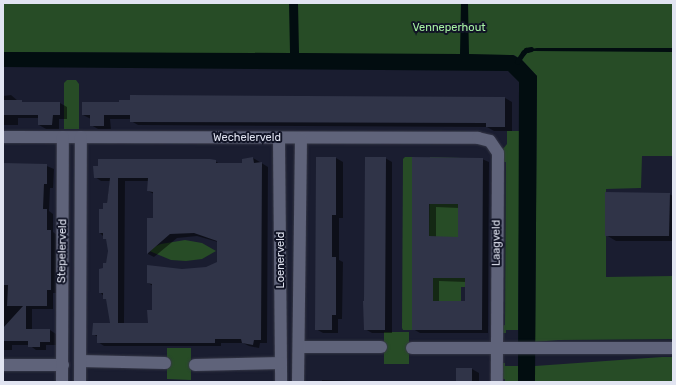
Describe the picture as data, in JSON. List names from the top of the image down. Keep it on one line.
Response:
{"streets":{"street":["Wechelerveld","Laagveld","Stepelerveld","Loenerveld"]},"crossings":[["Wechelerveld","Laagveld"],["Wechelerveld","Stepelerveld"],["Wechelerveld","Loenerveld"]],"parks":["Venneperhout"]}
